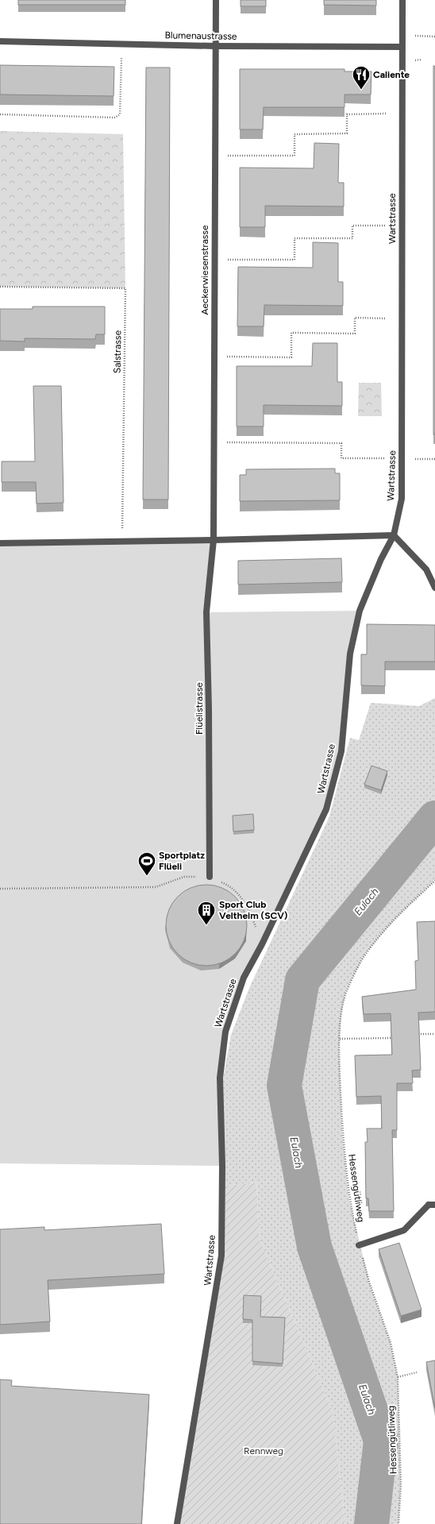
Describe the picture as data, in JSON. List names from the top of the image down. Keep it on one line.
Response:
{"streets":{"street":["Blumenaustrasse","Wartstrasse","Aeckerwiesenstrasse","Flüelistrasse"],"path":["Salstrasse","Hessengütliweg"]},"crossings":[["Blumenaustrasse","Wartstrasse"],["Blumenaustrasse","Aeckerwiesenstrasse"],["Aeckerwiesenstrasse","Flüelistrasse"]],"water":["Eulach"],"parks":["Rennweg"],"places":{"restaurant":["Caliente"],"sports":["Sportplatz Flüeli"],"building":["Sport Club Veltheim (SCV)"]}}
